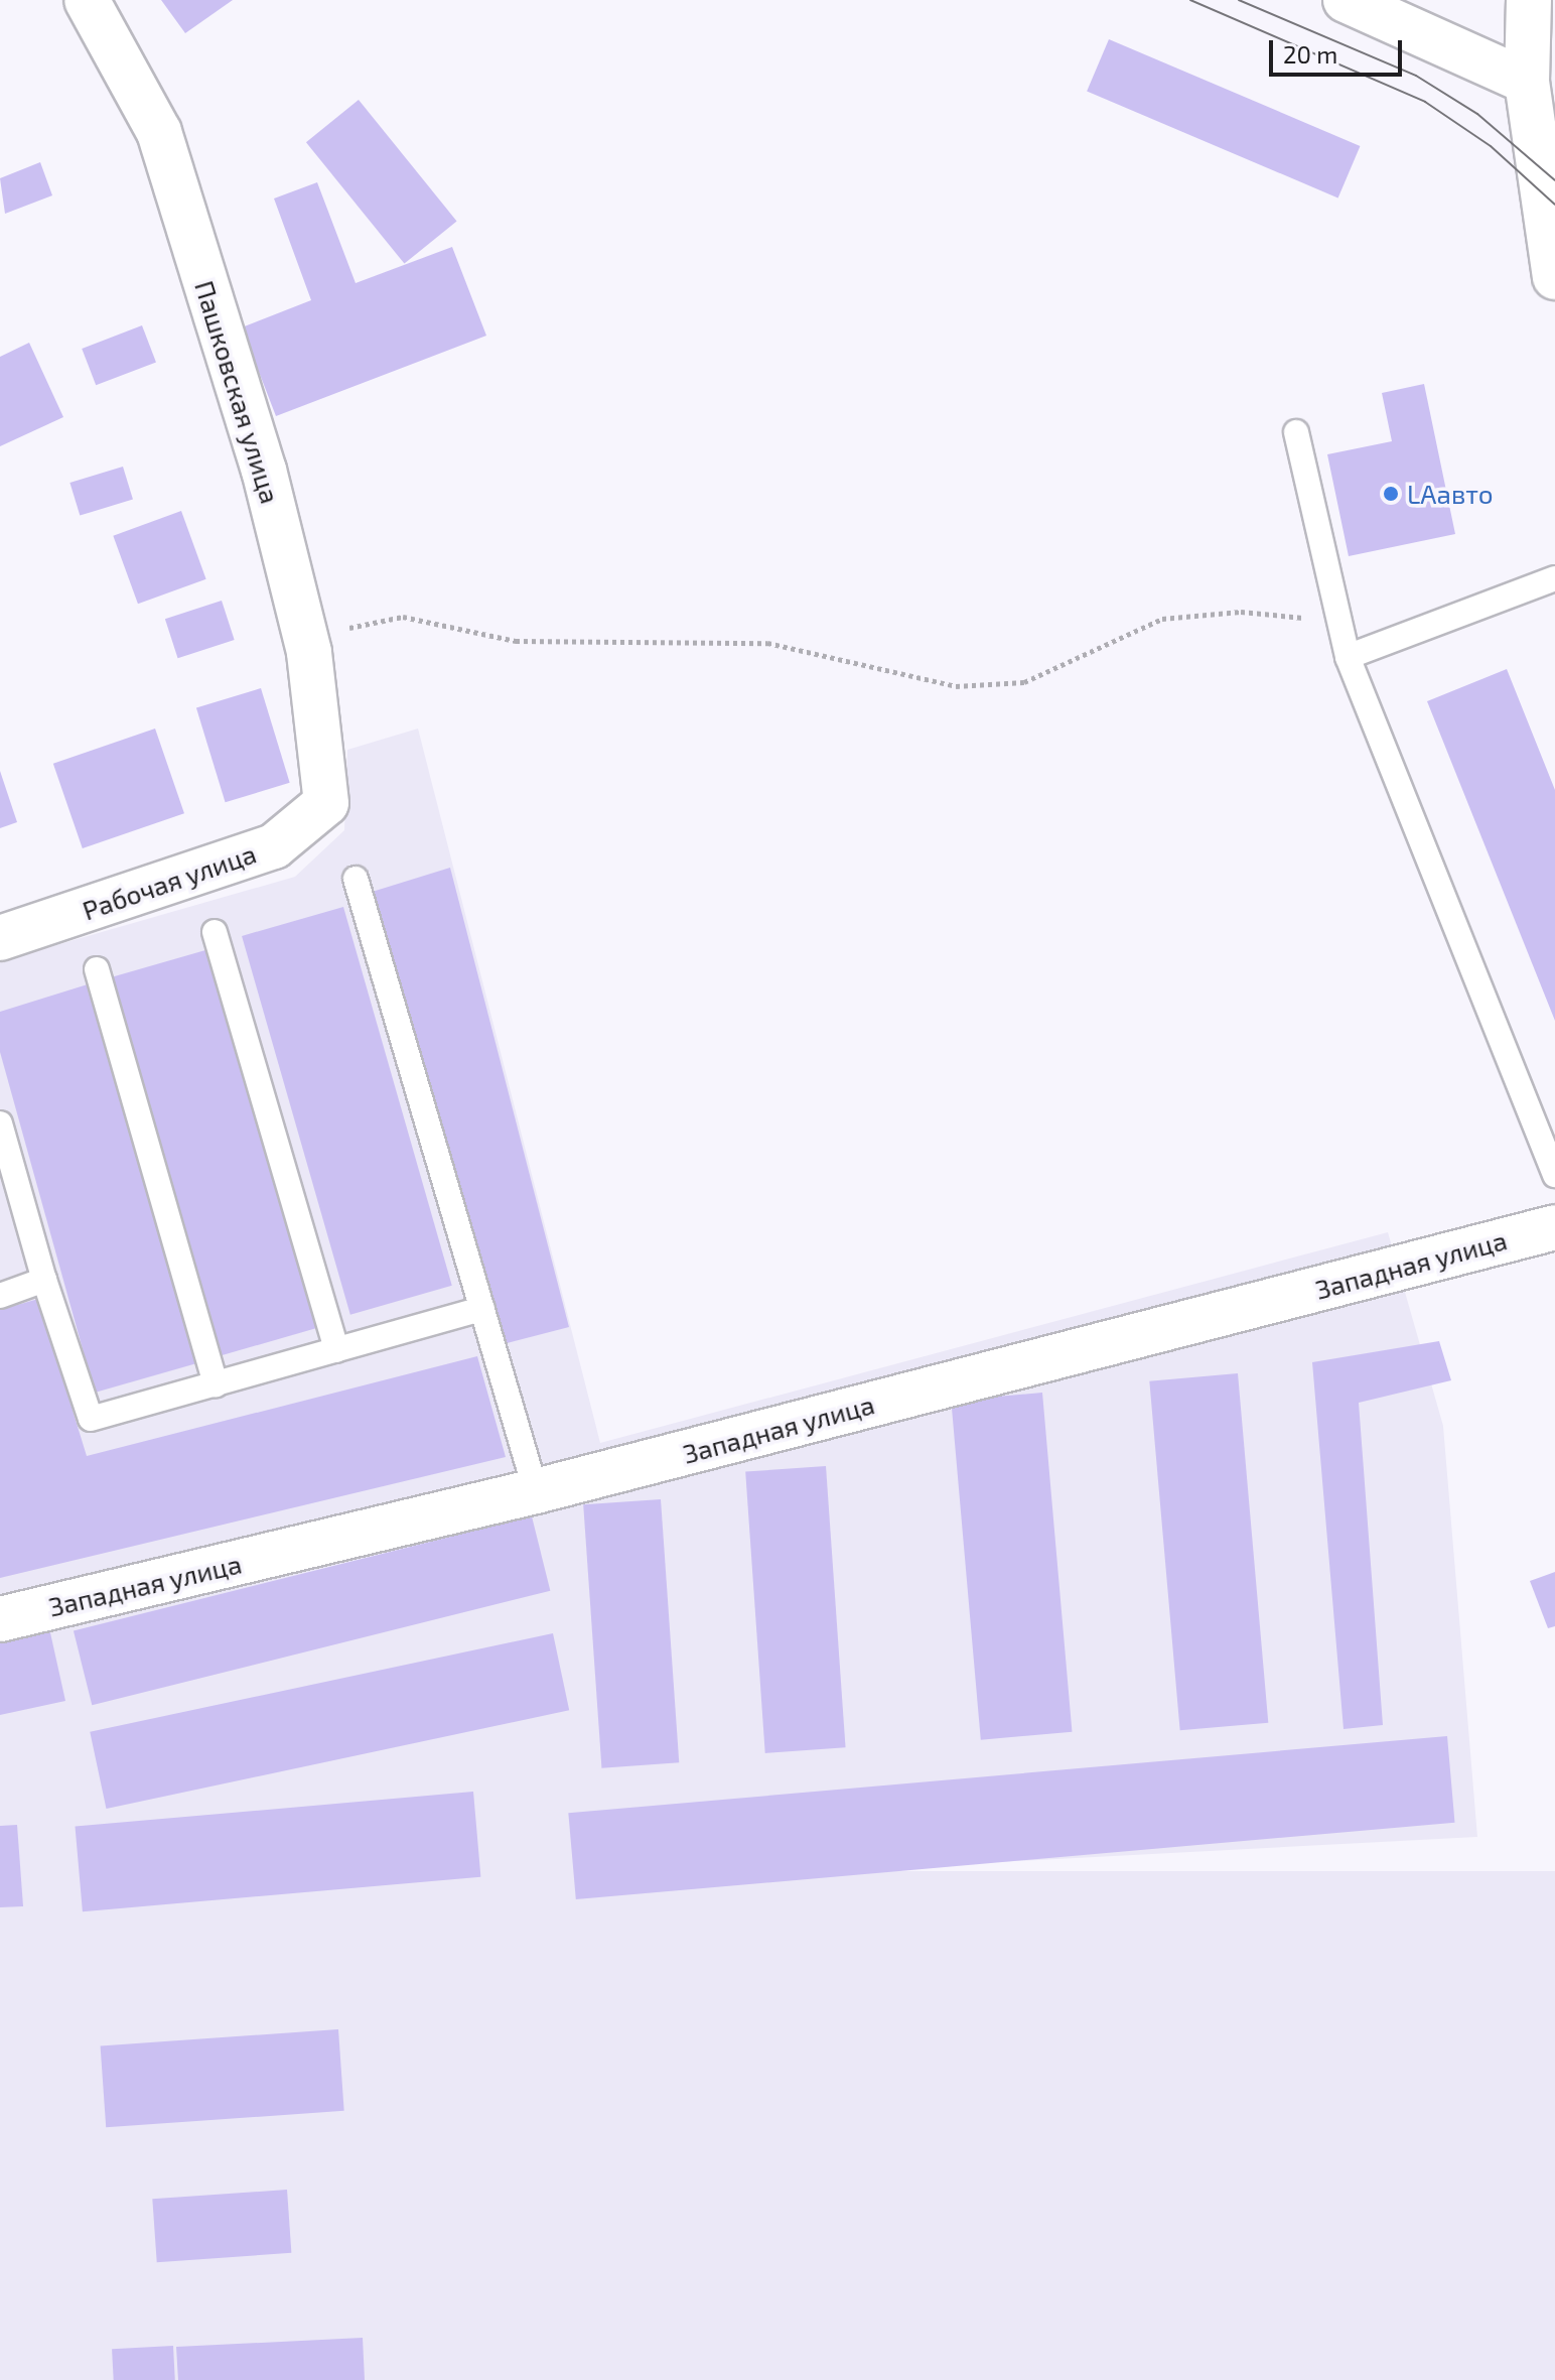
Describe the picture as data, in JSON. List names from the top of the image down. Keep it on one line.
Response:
{"streets":{"street":["Пашковская улица","Рабочая улица","Западная улица"]},"crossings":[["Пашковская улица","Рабочая улица"]],"places":["LAавто"],"scale_bar":"20 m"}
